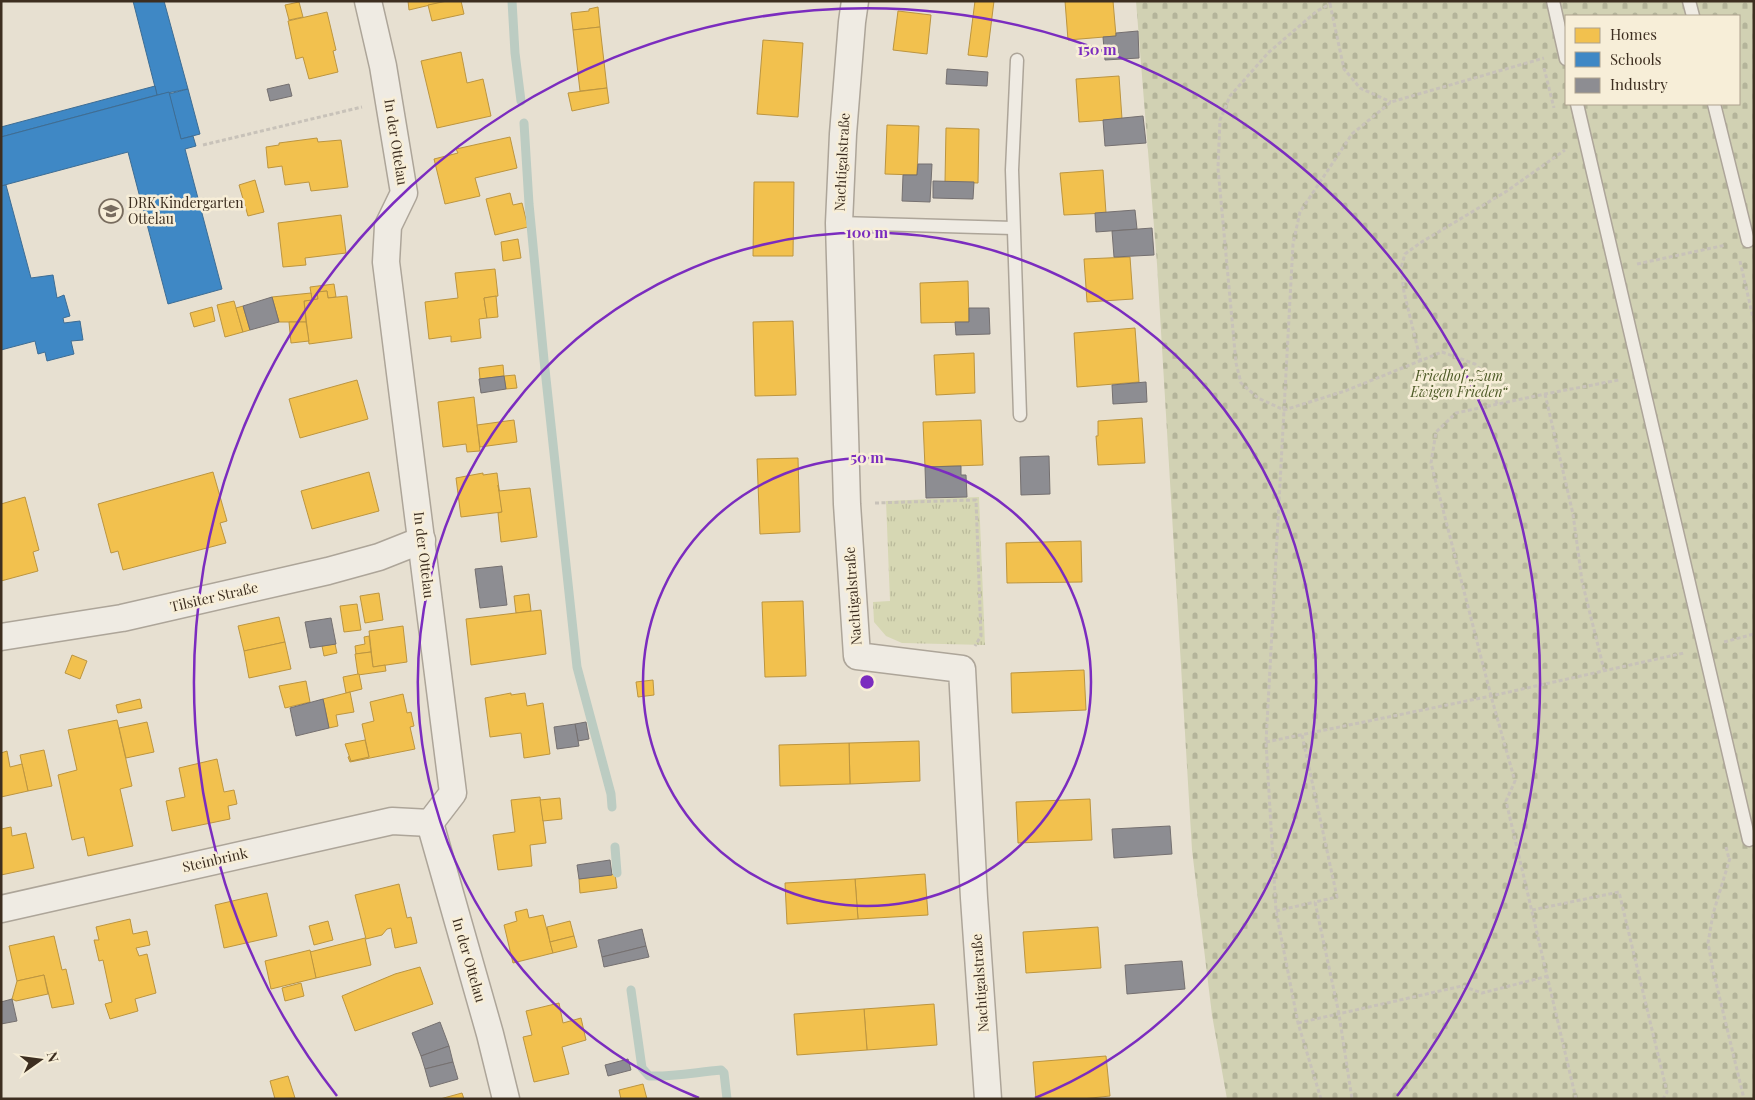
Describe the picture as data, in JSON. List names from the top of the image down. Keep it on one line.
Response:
{"streets":{"street":["In der Ottelau","Nachtigalstraße","Tilsiter Straße","Steinbrink"]},"crossings":[["In der Ottelau","Tilsiter Straße"],["In der Ottelau","Steinbrink"]],"parks":["Friedhof „Zum Ewigen Frieden“"],"places":{"school or university":["DRK Kindergarten Ottelau"]},"legend":["Homes","Schools","Industry"],"north":"right","rings":["150 m","100 m","50 m"]}
